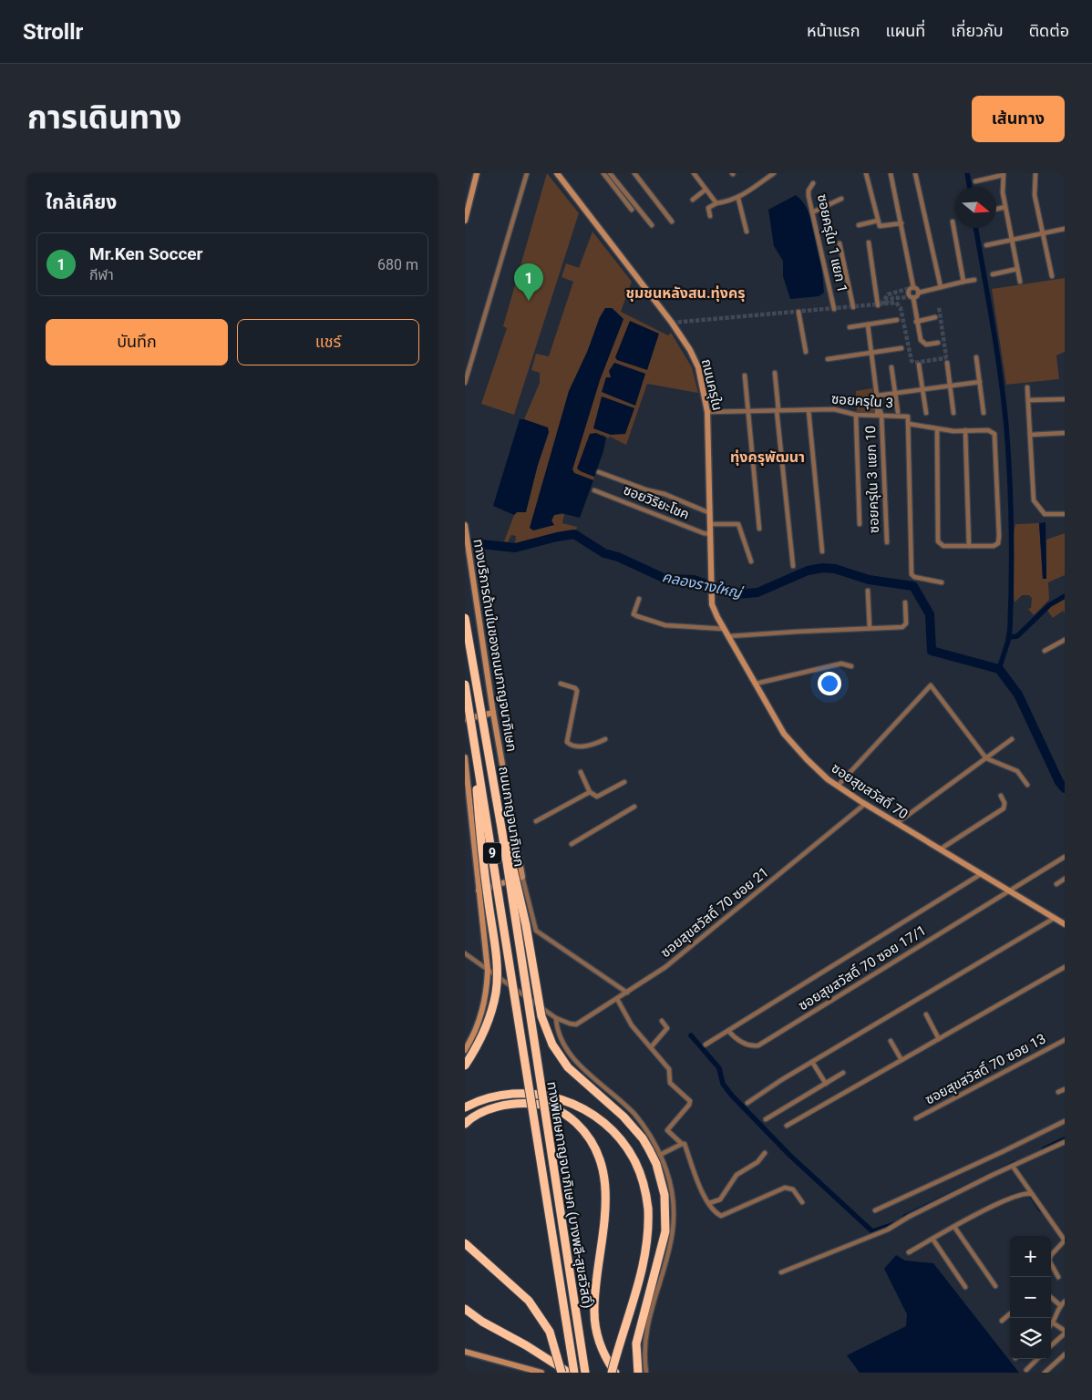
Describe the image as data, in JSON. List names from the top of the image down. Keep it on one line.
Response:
{"streets":{"highway":["ถนนกาญจนาภิเษก","9","ทางพิเศษกาญจนาภิเษก (บางพลี-สุขสวัสดิ์)"],"street":["ซอยครุใน 1 แยก 1","ถนนครุใน","ซอยครุใน 3","ซอยครุใน 3 แยก 10","ซอยวิริยะโชค","ทางบริการด้านในของถนนกาญจนาภิเษก","ซอยสุขสวัสดิ์ 70","ซอยสุขสวัสดิ์ 70 ซอย 21","ซอยสุขสวัสดิ์ 70 ซอย 17/1","ซอยสุขสวัสดิ์ 70 ซอย 13"]},"crossings":[["ถนนครุใน","ซอยครุใน 3"],["ถนนครุใน","ซอยวิริยะโชค"],["ถนนครุใน","ซอยสุขสวัสดิ์ 70"],["ซอยครุใน 3","ซอยครุใน 3 แยก 10"],["ซอยสุขสวัสดิ์ 70","ซอยสุขสวัสดิ์ 70 ซอย 21"],["ซอยสุขสวัสดิ์ 70","ซอยสุขสวัสดิ์ 70 ซอย 17/1"],["ถนนกาญจนาภิเษก","ทางพิเศษกาญจนาภิเษก (บางพลี-สุขสวัสดิ์)"]],"districts":["ชุมชนหลังสน.ทุ่งครุ","ทุ่งครุพัฒนา"],"water":["คลองรางใหญ่"],"north":"right","page":{"header":"Strollr","nav":["หน้าแรก","แผนที่","เกี่ยวกับ","ติดต่อ"],"title":"การเดินทาง","buttons":["เส้นทาง",["บันทึก","แชร์"]],"heading":"ใกล้เคียง","list":[{"mark":"1","name":"Mr.Ken Soccer","note":"กีฬา","value":"680 m"}],"pins":"1","map_buttons":["+","−"]}}
